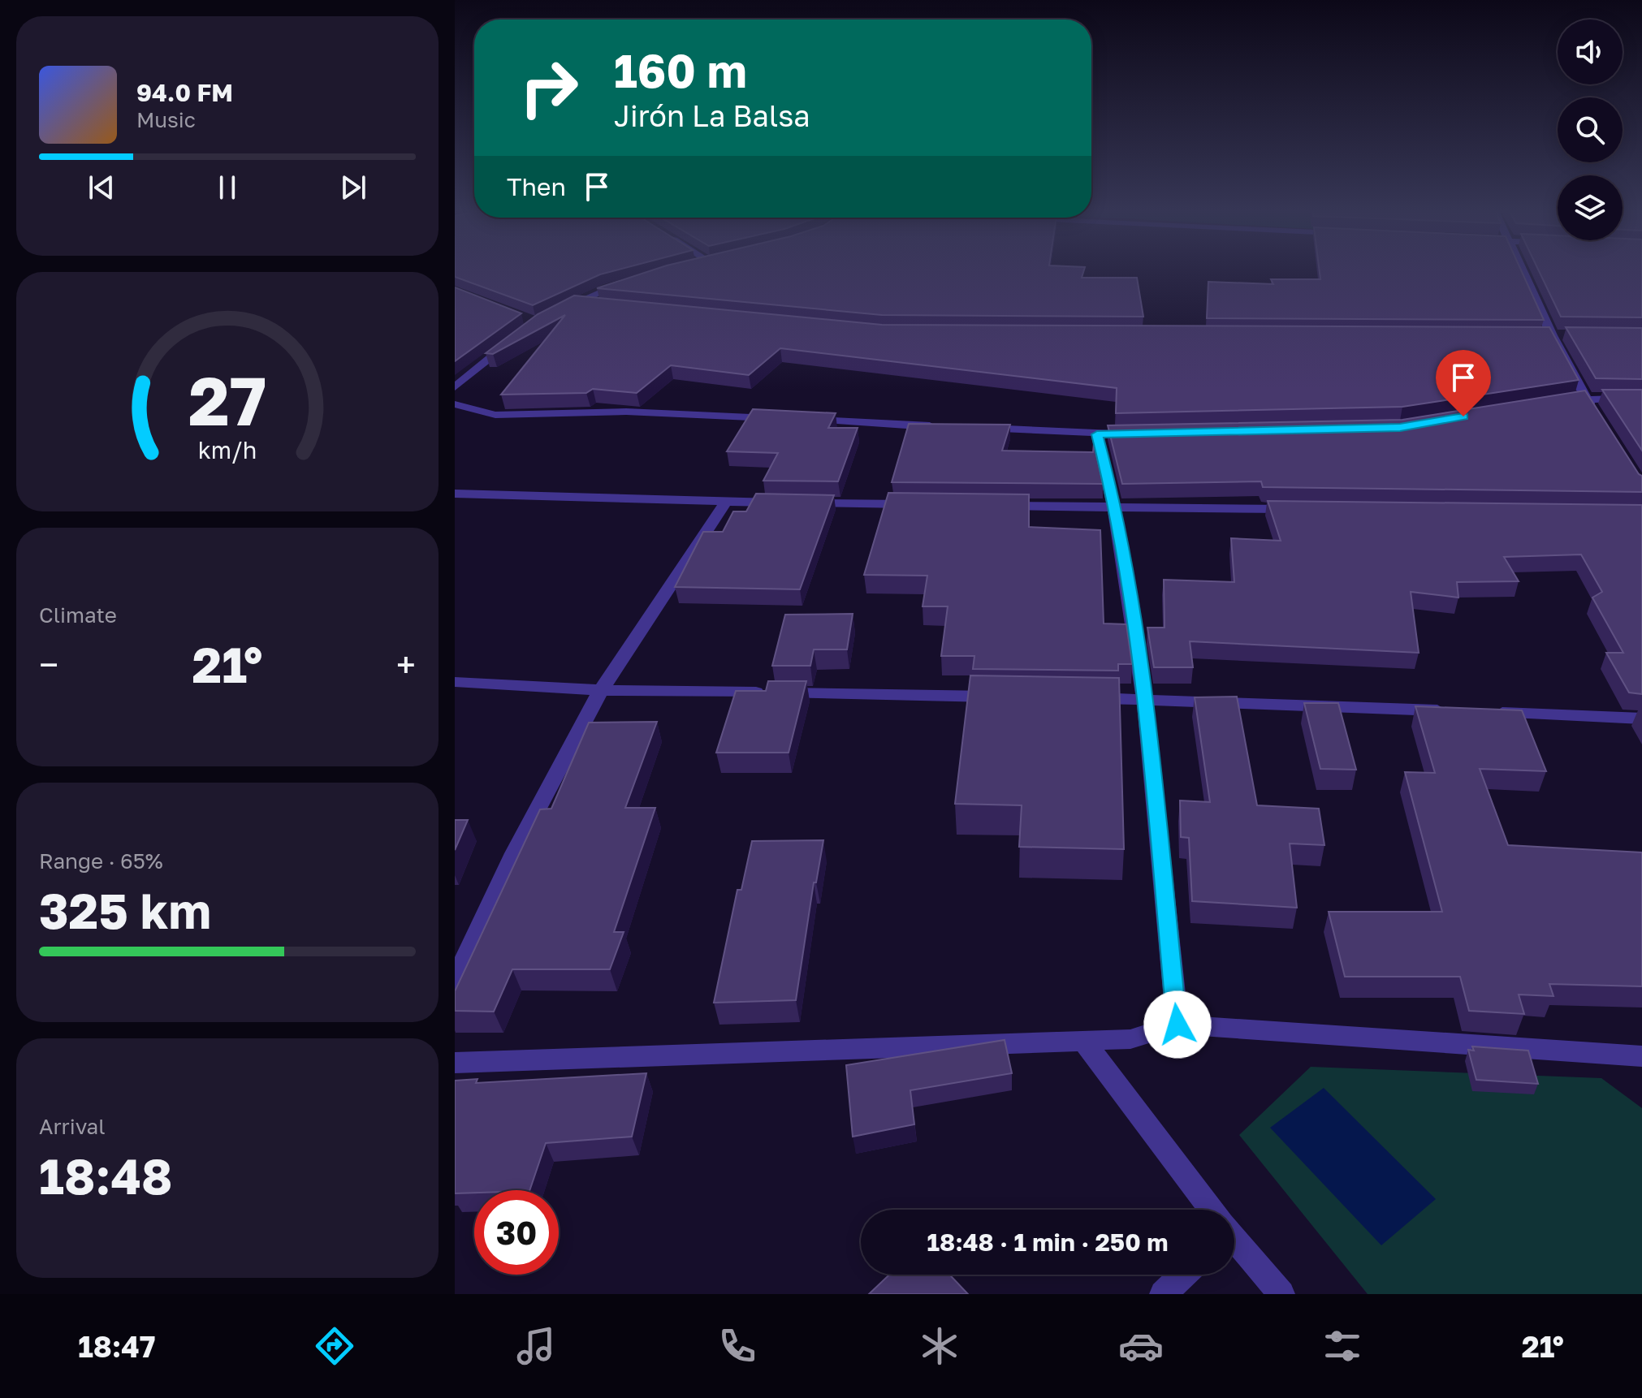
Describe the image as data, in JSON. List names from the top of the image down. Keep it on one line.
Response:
{"page":{"turn":["160 m","Jirón La Balsa"],"song":["94.0 FM","Music"],"then":"Then","tile":["Climate",["Range · 65%","325 km"],["Arrival","18:48"]],"heat":["−","21°","+"],"limit":"30","trip":"18:48 · 1 min · 250 m","tabs":["18:47","21°"],"gauge":["27","km/h"]}}
